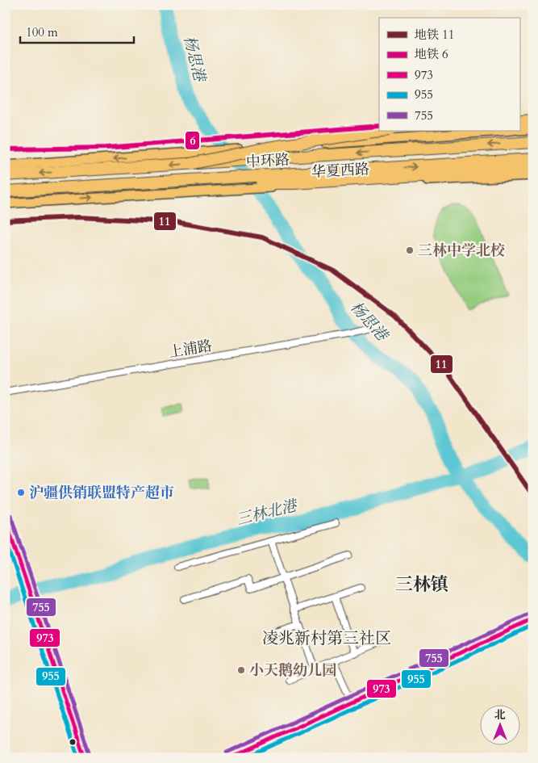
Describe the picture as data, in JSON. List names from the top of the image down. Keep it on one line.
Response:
{"streets":{"highway":["中环路"],"main road":["华夏西路"],"street":["上浦路"]},"districts":["三林镇","凌兆新村第三社区"],"water":["杨思港","三林北港"],"places":["三林中学北校","沪疆供销联盟特产超市","小天鹅幼儿园"],"lines":["metro line 6","metro line 11","transit line 755","transit line 973","transit line 955"],"legend":["地铁 11","地铁 6","973","955","755"],"scale_bar":"100 m","north":"top"}
